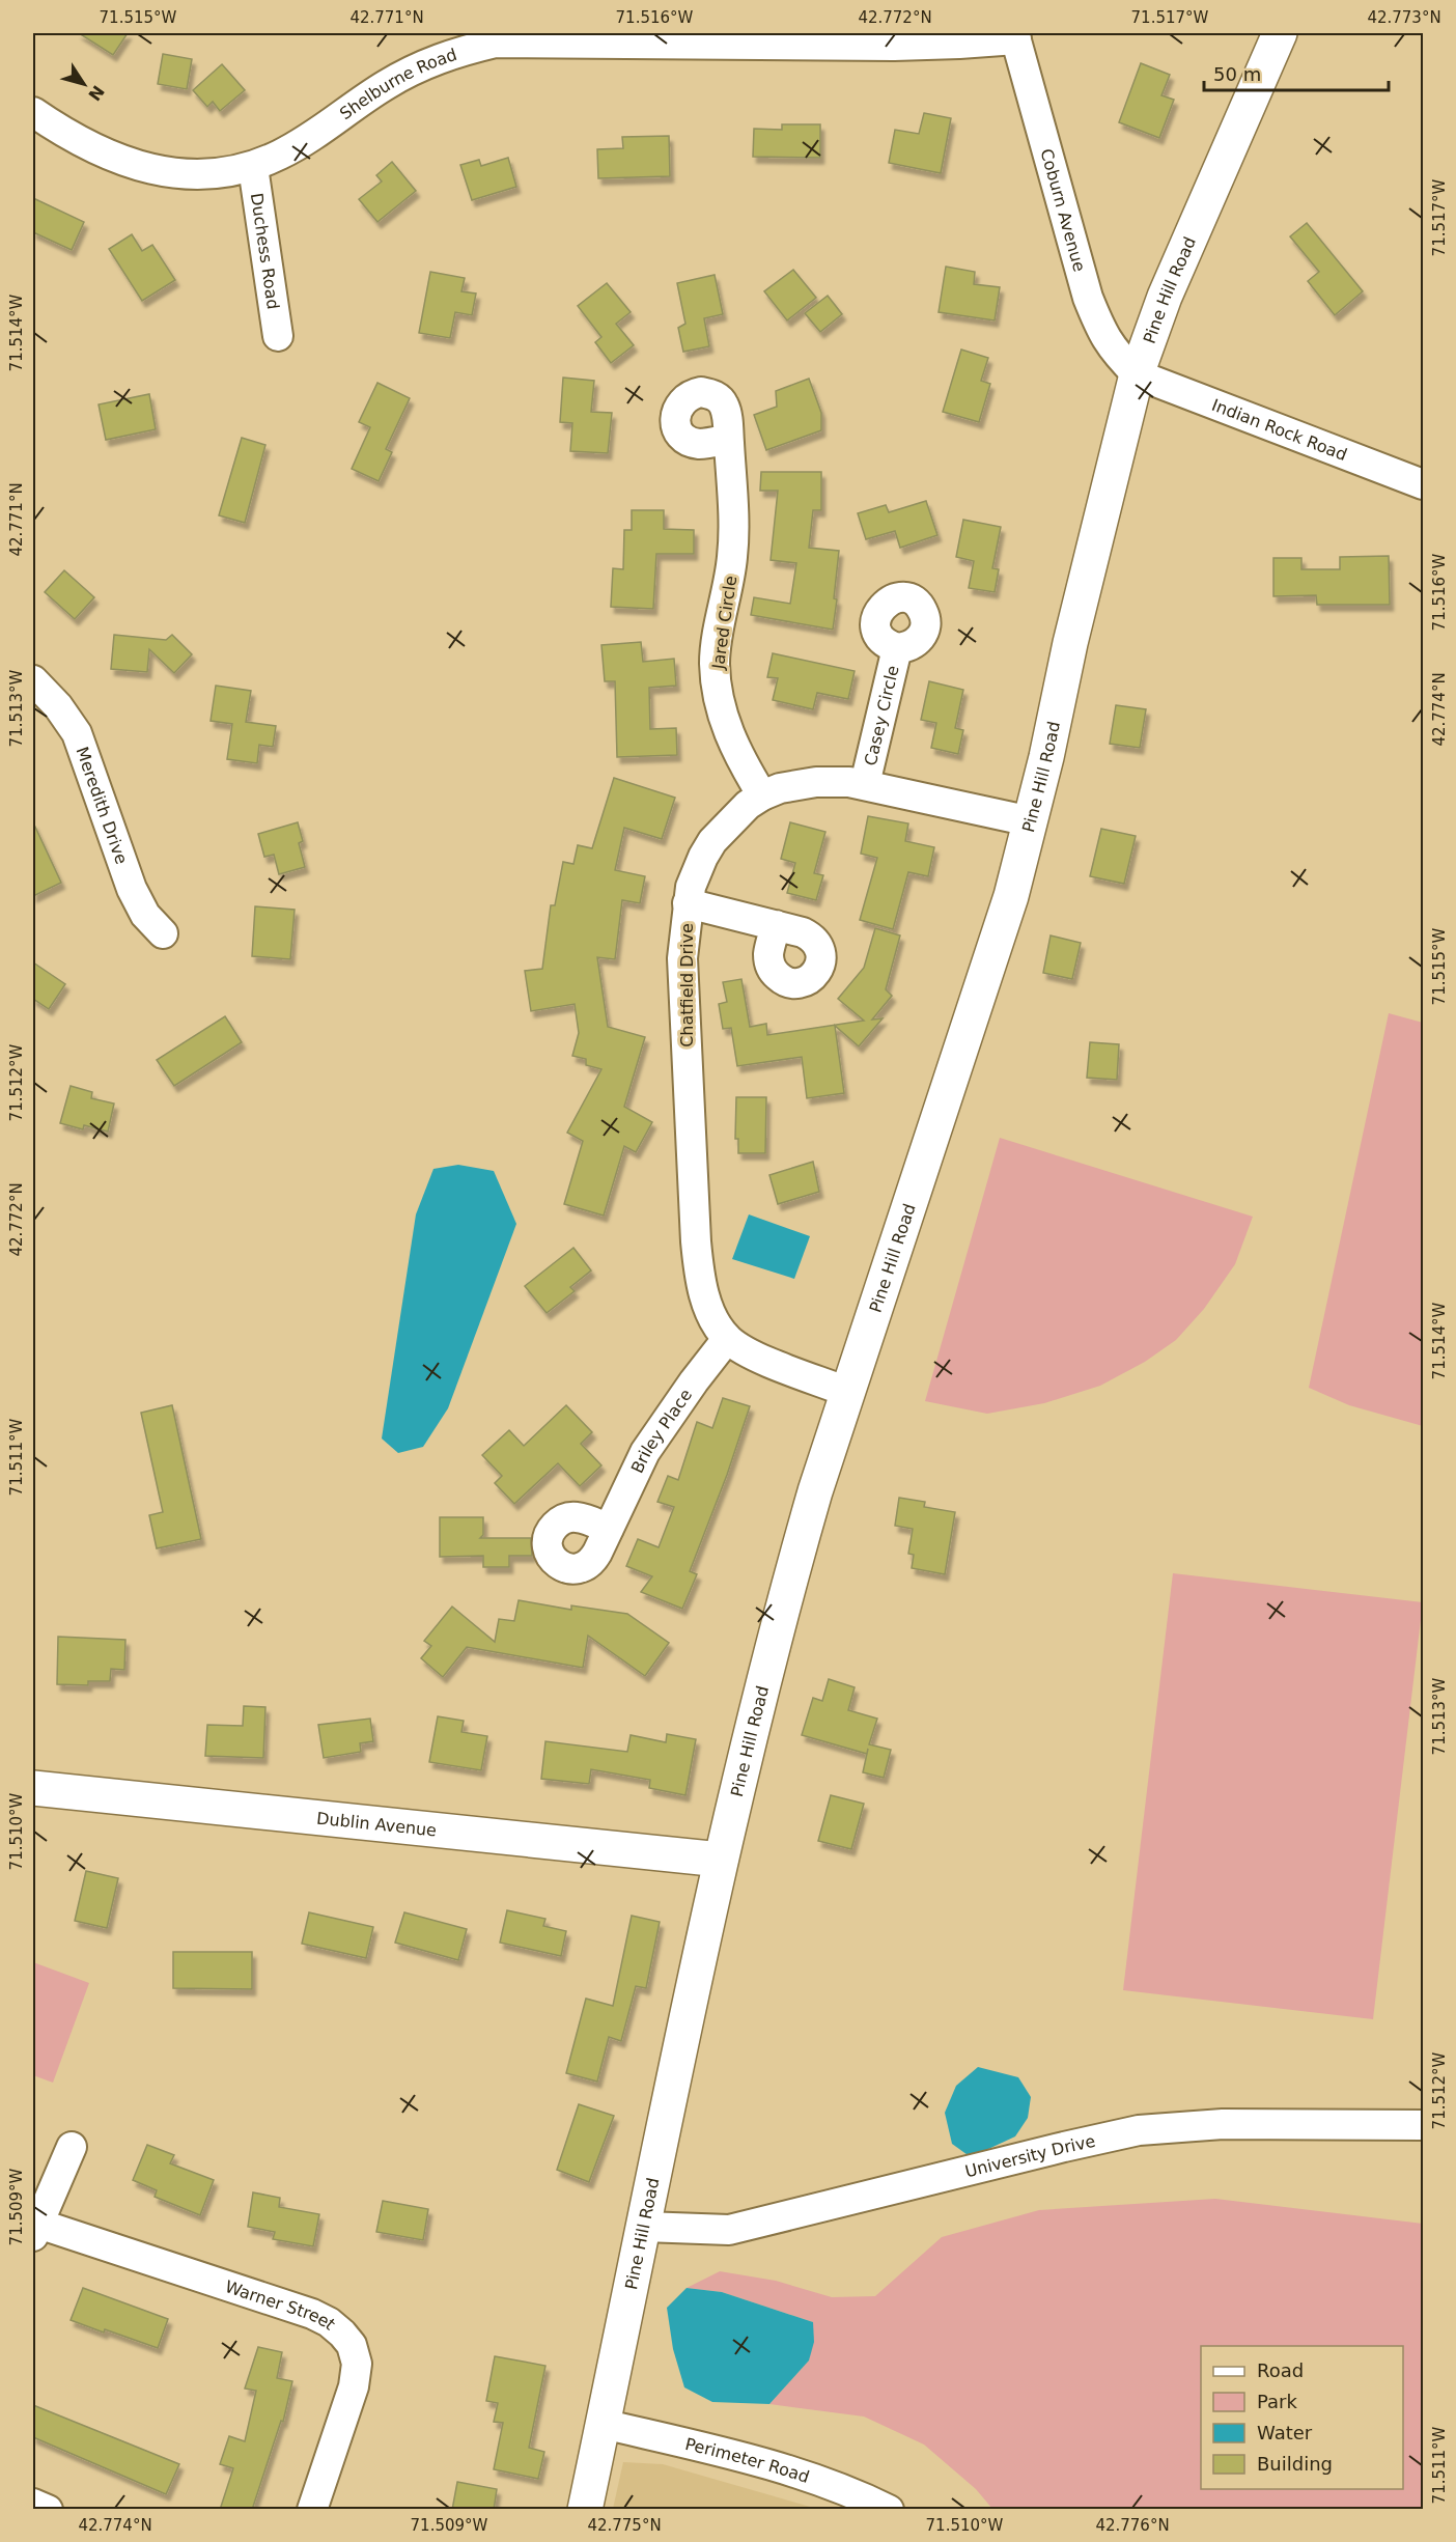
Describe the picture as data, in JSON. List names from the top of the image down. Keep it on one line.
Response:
{"streets":{"street":["Shelburne Road","Coburn Avenue","Duchess Road","Pine Hill Road","Indian Rock Road","Jared Circle","Casey Circle","Meredith Drive","Chatfield Drive","Briley Place","Dublin Avenue","University Drive","Warner Street","Perimeter Road"]},"crossings":[["Shelburne Road","Coburn Avenue"],["Shelburne Road","Duchess Road"],["Coburn Avenue","Pine Hill Road"],["Coburn Avenue","Indian Rock Road"],["Pine Hill Road","Indian Rock Road"],["Pine Hill Road","Chatfield Drive"],["Pine Hill Road","Dublin Avenue"],["Pine Hill Road","University Drive"],["Pine Hill Road","Perimeter Road"],["Jared Circle","Chatfield Drive"],["Casey Circle","Chatfield Drive"],["Chatfield Drive","Briley Place"]],"legend":["Road","Park","Water","Building"],"scale_bar":"50 m","north":"bottom right","coordinates":["71.515°W","42.771°N","71.516°W","42.772°N","71.517°W","42.773°N","71.514°W","71.513°W","42.774°N","71.512°W","71.511°W","71.510°W","71.509°W","42.775°N","42.776°N"]}
